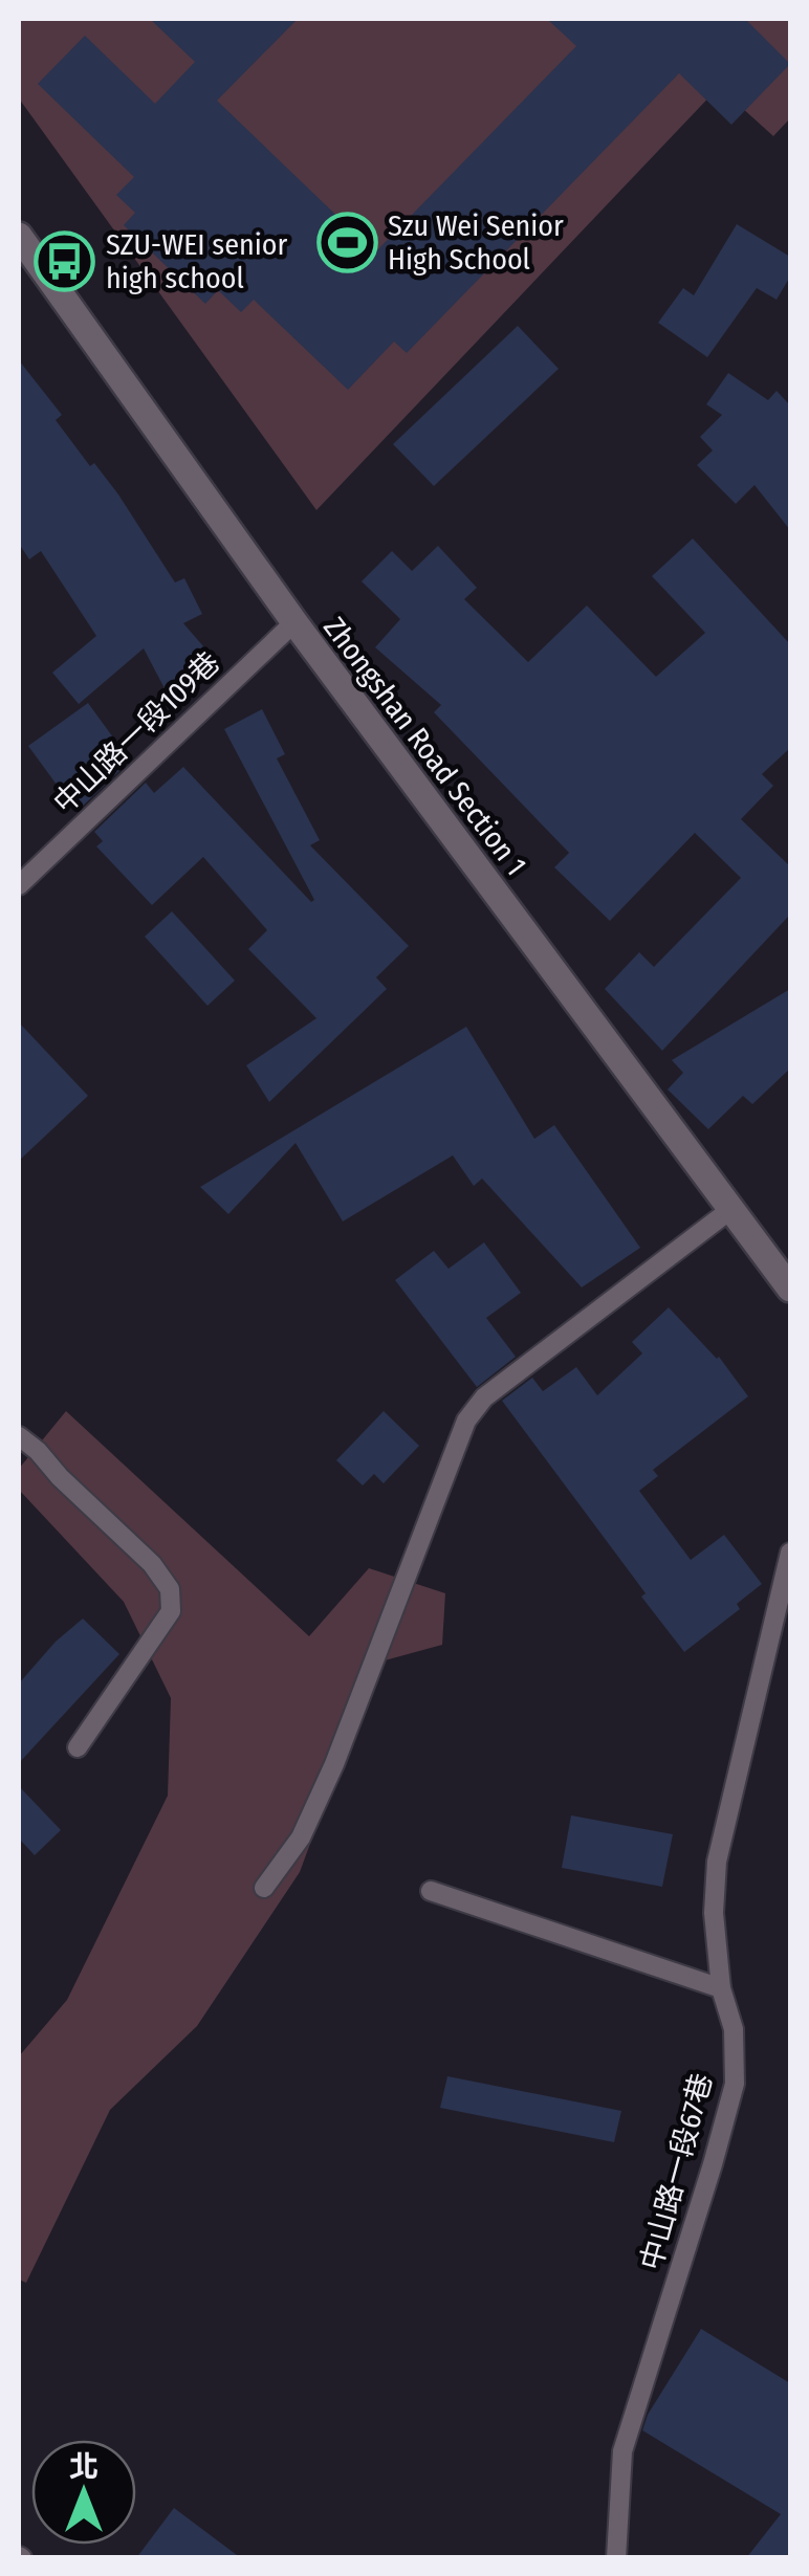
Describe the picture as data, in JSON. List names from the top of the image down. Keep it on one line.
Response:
{"streets":{"street":["Zhongshan Road Section 1"],"lane":["中山路一段109巷","中山路一段67巷"]},"crossings":[["中山路一段109巷","Zhongshan Road Section 1"]],"places":{"sports":["Szu Wei Senior High School"],"bus stop":["SZU-WEI senior high school"]},"north":"top"}
